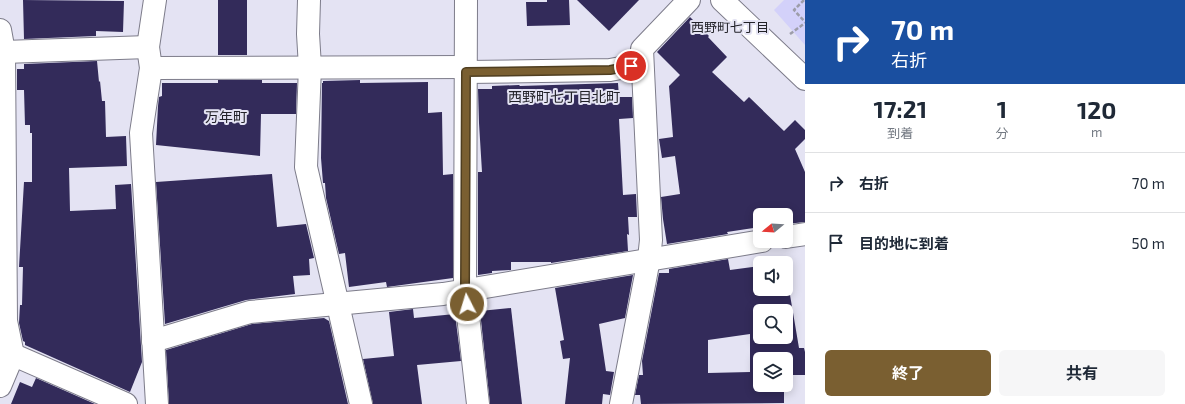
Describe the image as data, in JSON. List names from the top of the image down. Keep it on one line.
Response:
{"districts":["西野町七丁目","西野町七丁目北町","万年町"],"north":"left","page":{"turn":["70 m","右折"],"eta":["17:21","到着","1","分","120","m"],"list":[{"name":"右折","value":"70 m"},{"name":"目的地に到着","value":"50 m"}],"buttons":["終了","共有"]}}
